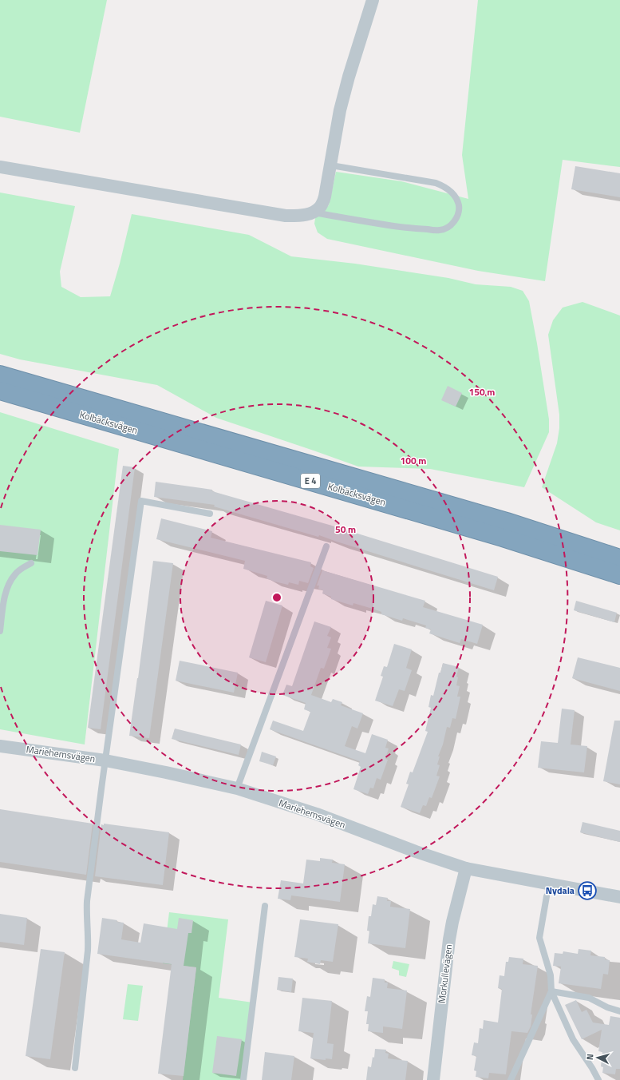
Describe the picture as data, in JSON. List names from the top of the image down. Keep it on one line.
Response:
{"streets":{"highway":["Kolbäcksvägen","E 4"],"street":["Mariehemsvägen","Morkullevägen"]},"crossings":[["Mariehemsvägen","Morkullevägen"]],"places":{"bus stop":["Nydala"]},"north":"left","rings":["150 m","100 m","50 m"]}
